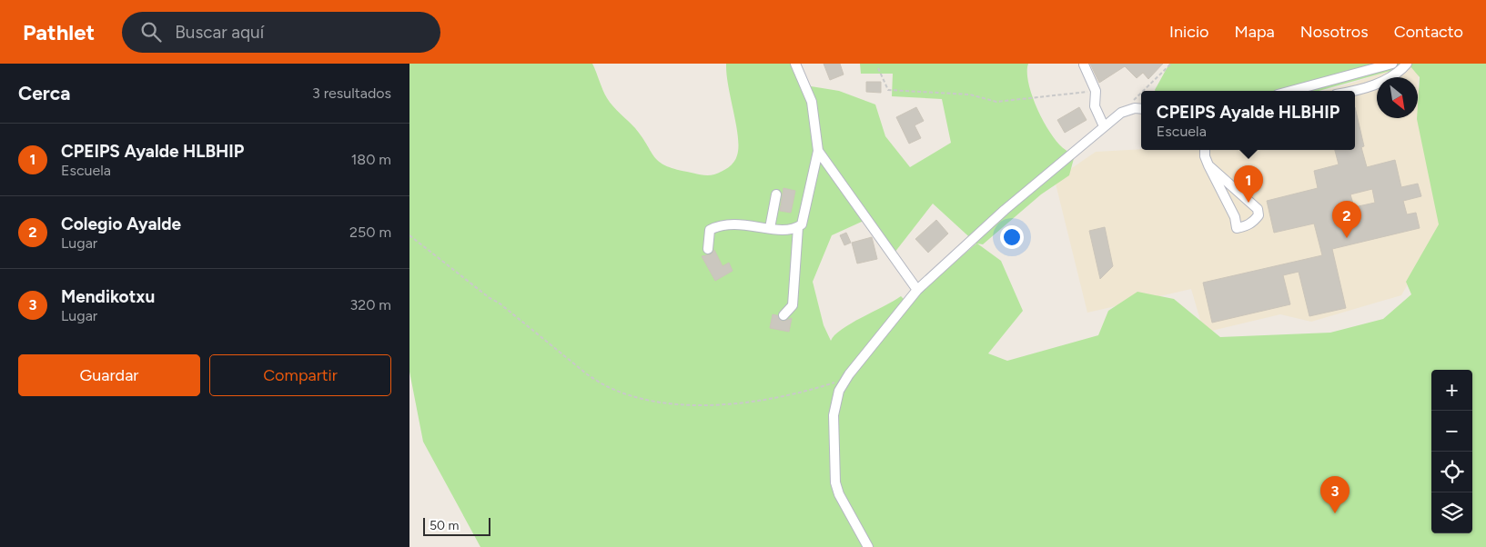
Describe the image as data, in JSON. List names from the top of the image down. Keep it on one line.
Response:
{"scale_bar":"50 m","north":"bottom right","page":{"header":"Pathlet","search":"Buscar aquí","nav":["Inicio","Mapa","Nosotros","Contacto"],"heading":["Cerca","3 resultados"],"popup":["CPEIPS Ayalde HLBHIP","Escuela"],"list":[{"mark":"1","name":"CPEIPS Ayalde HLBHIP","note":"Escuela","value":"180 m"},{"mark":"2","name":"Colegio Ayalde","note":"Lugar","value":"250 m"},{"mark":"3","name":"Mendikotxu","note":"Lugar","value":"320 m"}],"pins":["1","2","3"],"buttons":["Guardar","Compartir"],"map_buttons":["+","−"],"scale":"50 m"}}
